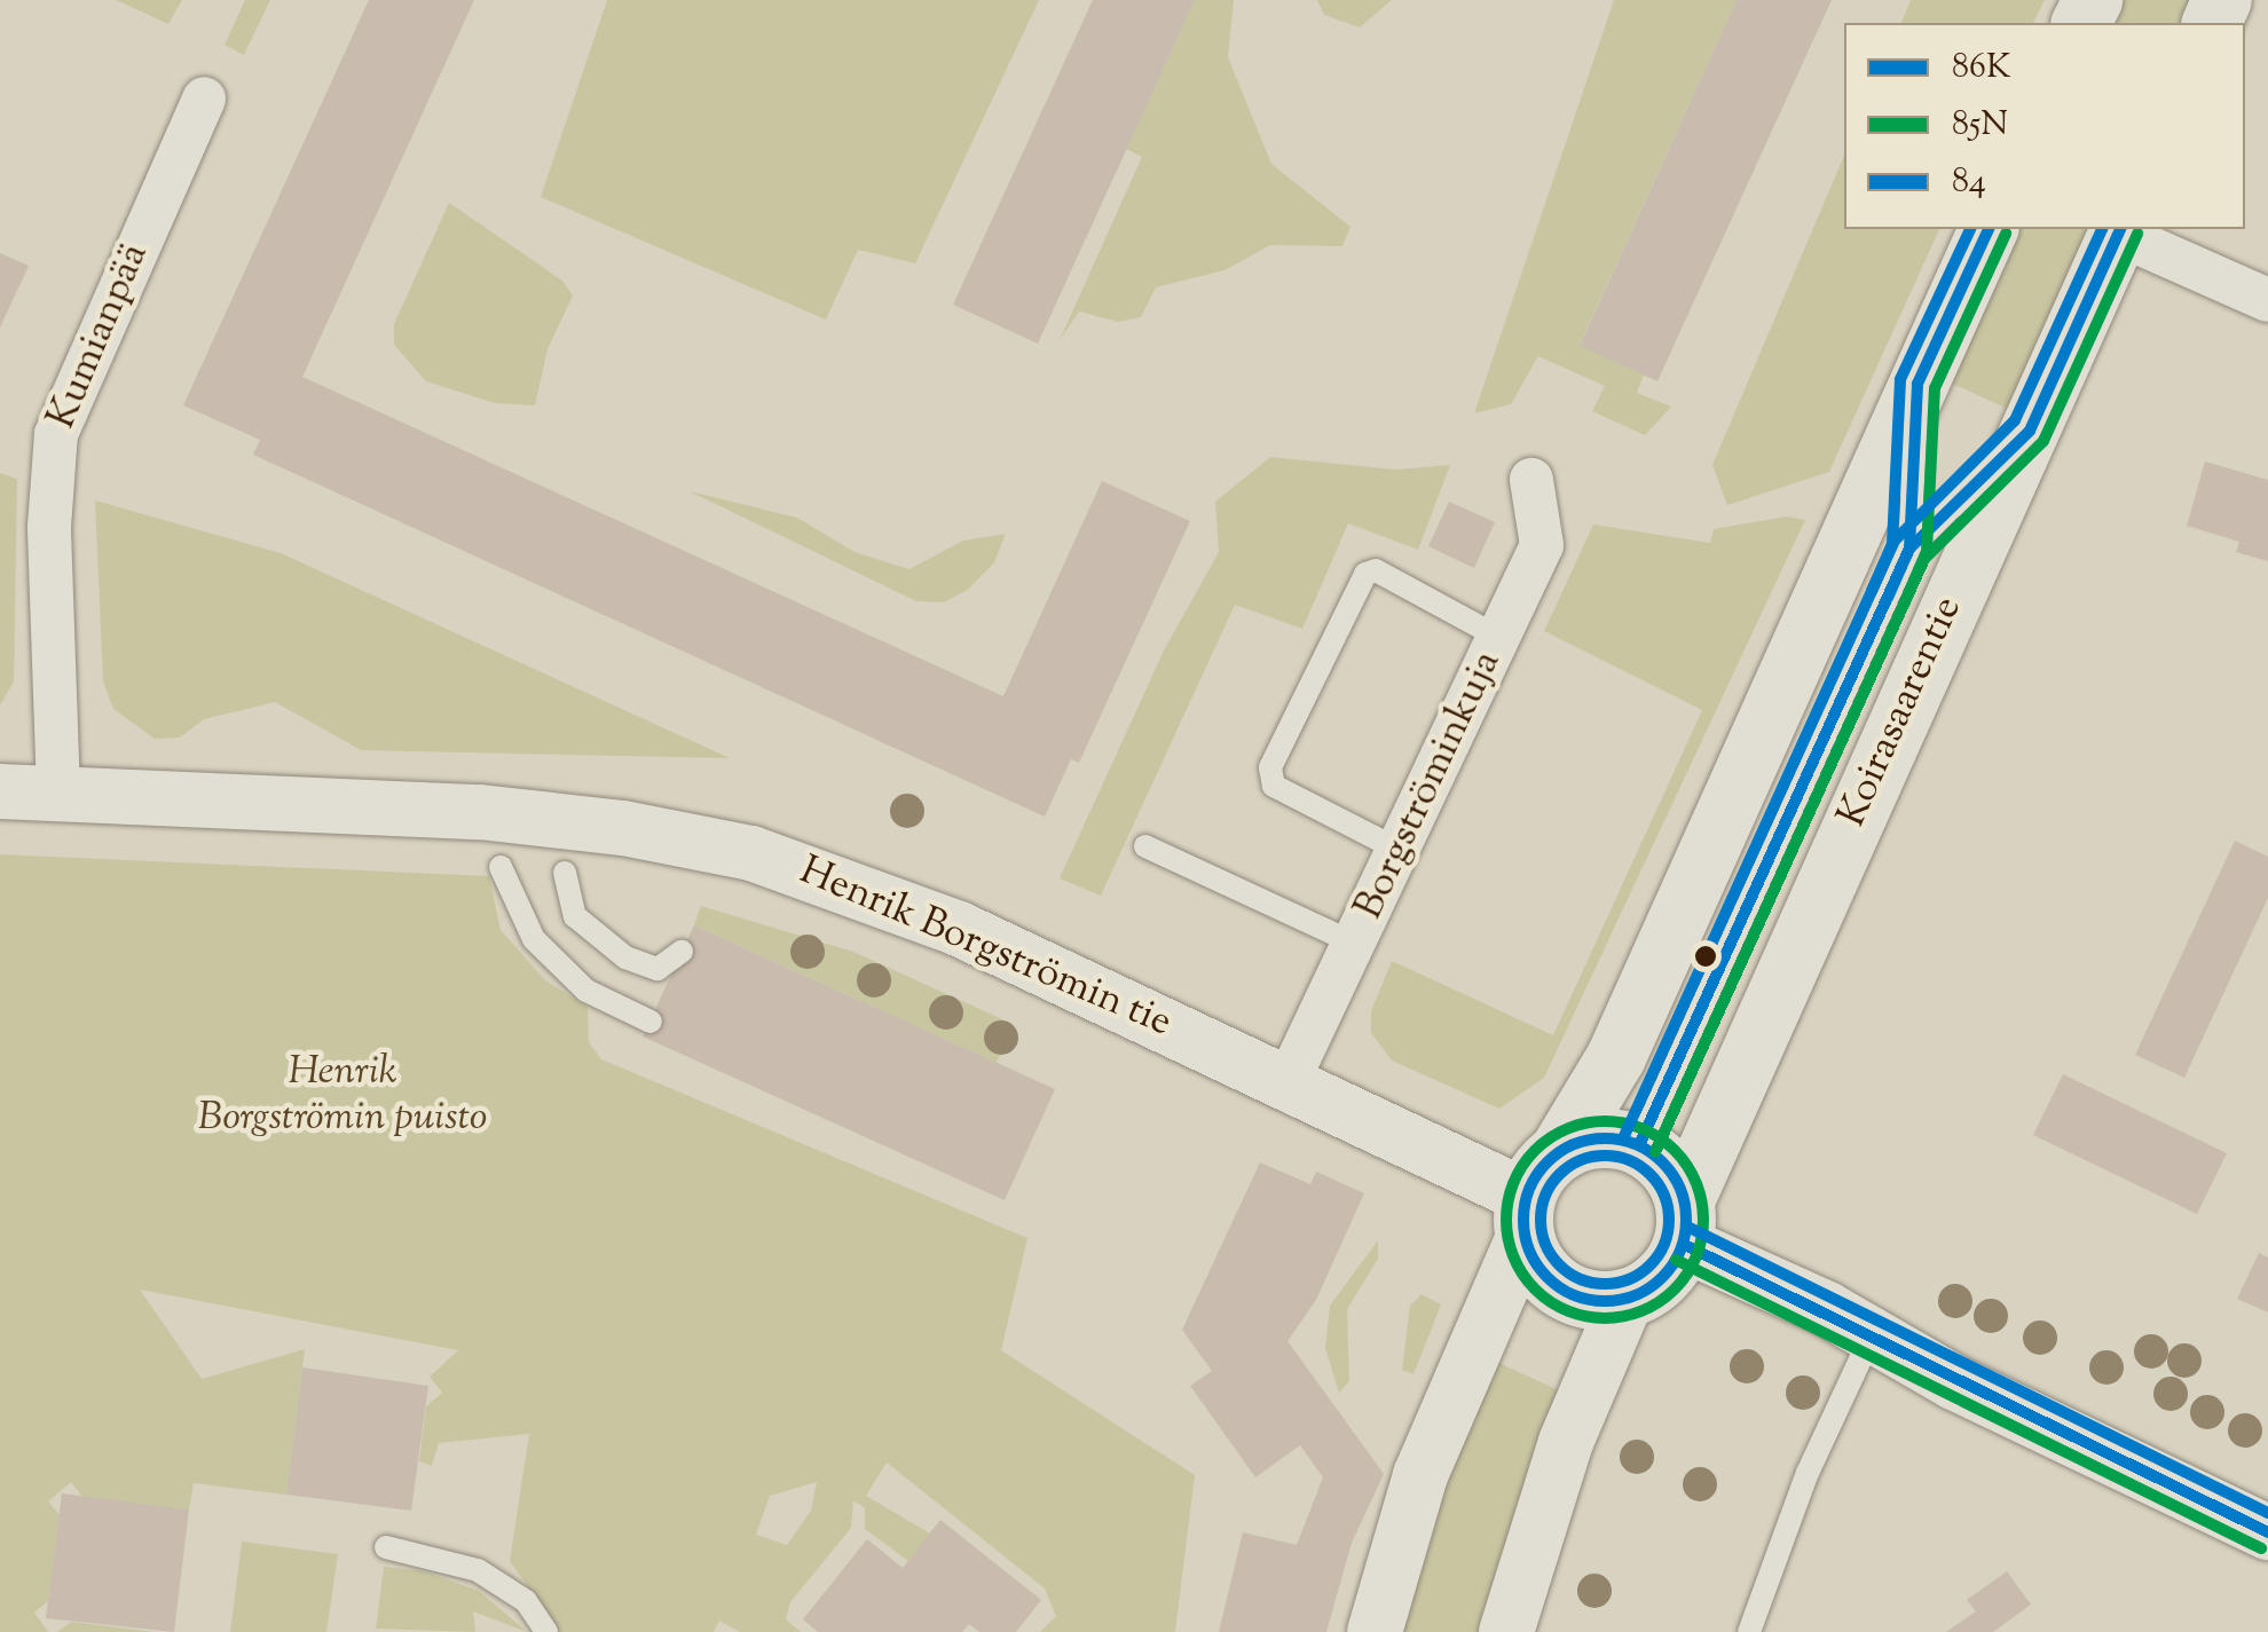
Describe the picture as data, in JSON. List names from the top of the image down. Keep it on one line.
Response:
{"streets":{"main road":["Koirasaarentie"],"street":["Kumianpää","Borgströminkuja","Henrik Borgströmin tie"]},"crossings":[["Kumianpää","Henrik Borgströmin tie"],["Koirasaarentie","Henrik Borgströmin tie"],["Borgströminkuja","Henrik Borgströmin tie"]],"parks":["Henrik Borgströmin puisto"],"lines":["transit line 86K","transit line 84","transit line 85N"],"legend":["86K","85N","84"]}
